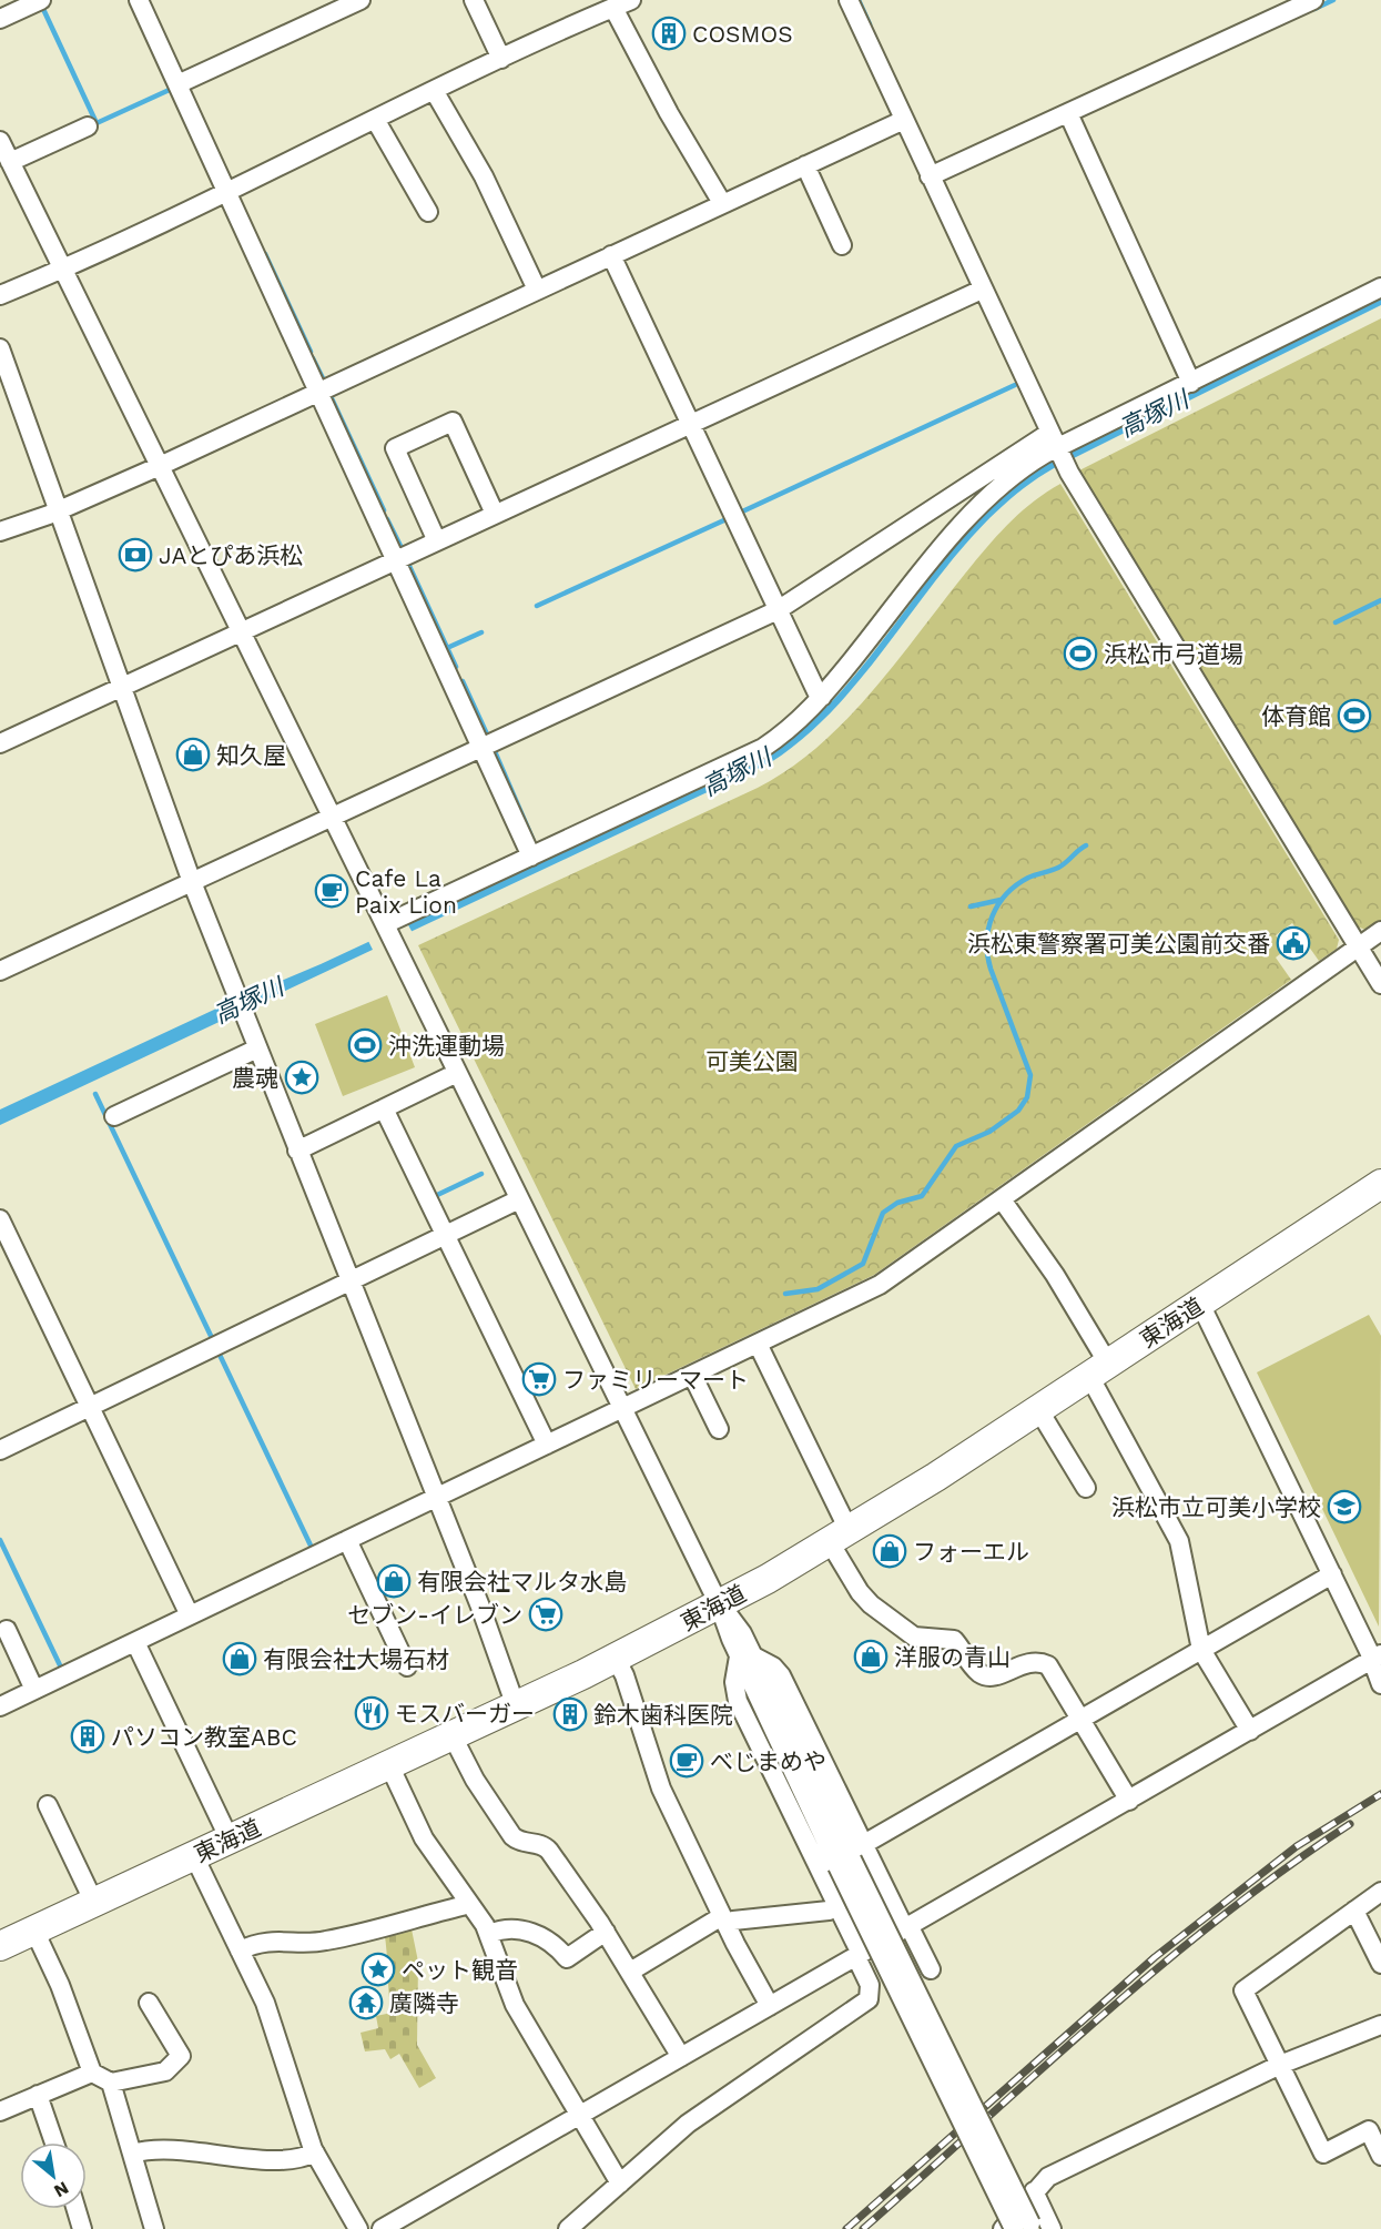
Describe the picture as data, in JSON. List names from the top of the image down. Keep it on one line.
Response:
{"streets":{"highway":["東海道"]},"water":["高塚川"],"parks":["可美公園"],"places":{"building":["COSMOS","鈴木歯科医院","パソコン教室ABC"],"bank":["JAとぴあ浜松"],"sports":["浜松市弓道場","体育館","沖洗運動場"],"shop":["知久屋","フォーエル","有限会社マルタ水島","洋服の青山","有限会社大場石材"],"cafe":["Cafe La Paix Lion","べじまめや"],"public building":["浜松東警察署可美公園前交番"],"place":["農魂","ペット観音"],"supermarket":["ファミリーマート","セブン-イレブン"],"school or university":["浜松市立可美小学校"],"restaurant":["モスバーガー"],"temple":["廣隣寺"]},"north":"bottom right"}
